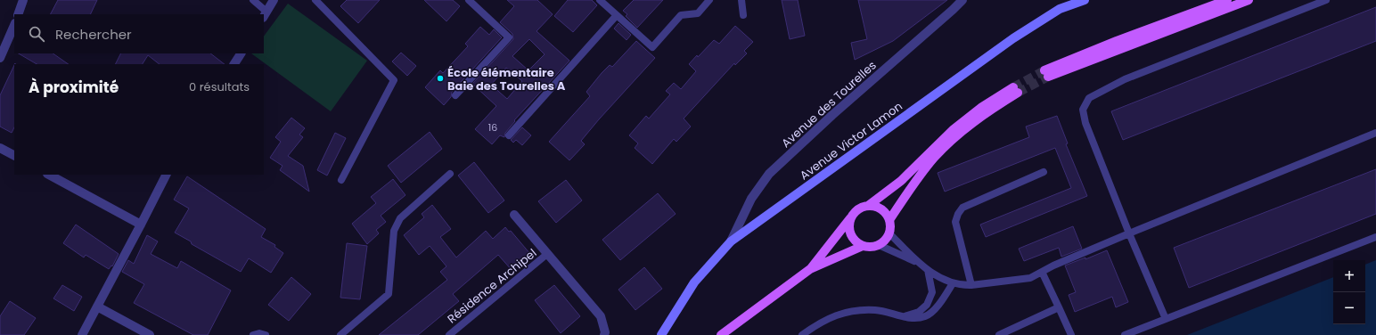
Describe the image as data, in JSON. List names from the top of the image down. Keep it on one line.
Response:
{"streets":{"street":["Avenue des Tourelles","Avenue Victor Lamon"],"lane":["Résidence Archipel"]},"crossings":[["Avenue des Tourelles","Avenue Victor Lamon"]],"places":["École élémentaire Baie des Tourelles A"],"house_numbers":["16"],"page":{"search":"Rechercher","heading":["À proximité","0 résultats"],"map_buttons":["+","−"]}}
